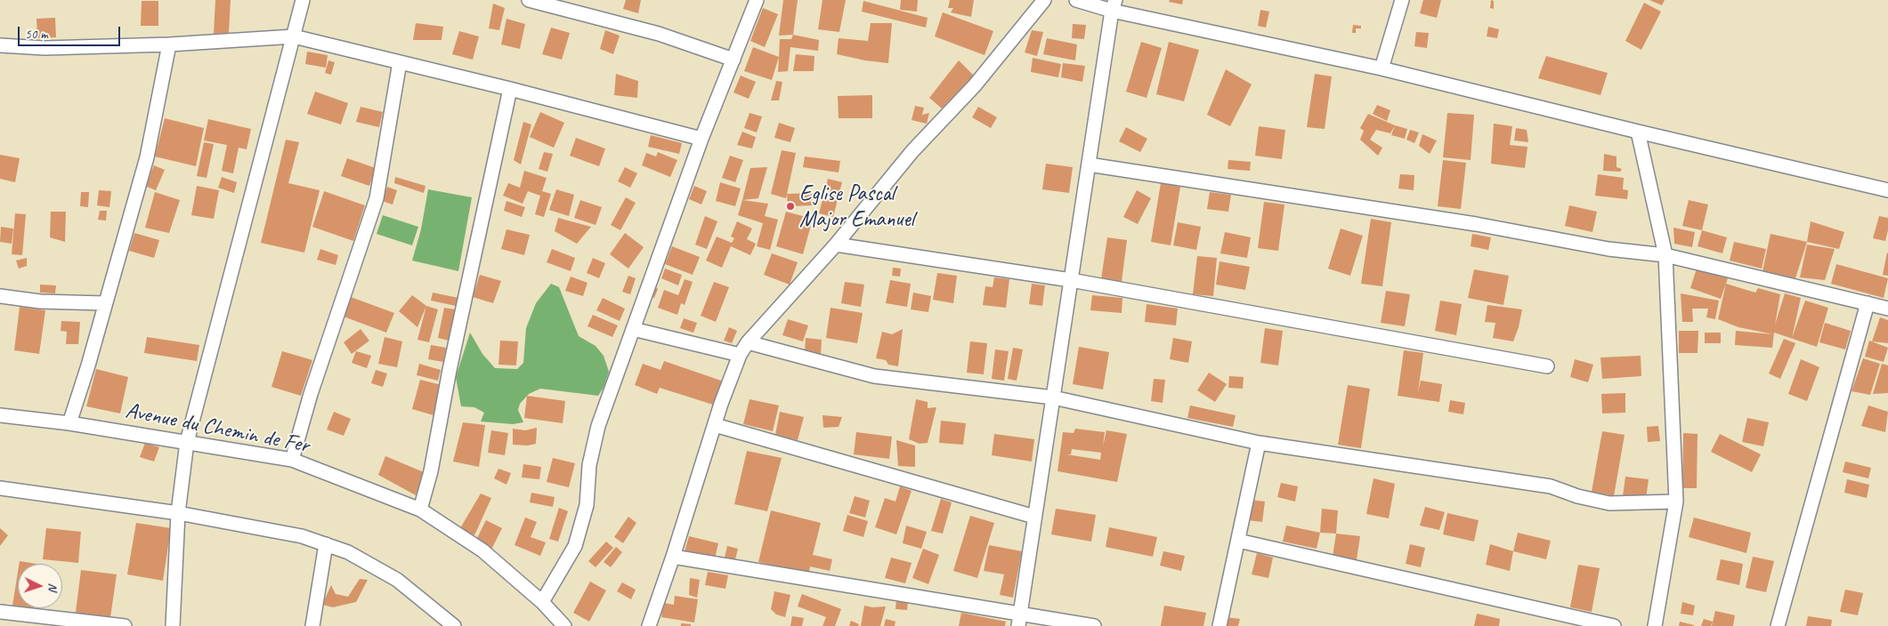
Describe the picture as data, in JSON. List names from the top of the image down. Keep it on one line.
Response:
{"streets":{"street":["Avenue du Chemin de Fer"]},"places":["Eglise Pascal Major Emanuel"],"scale_bar":"50 m","north":"right"}
